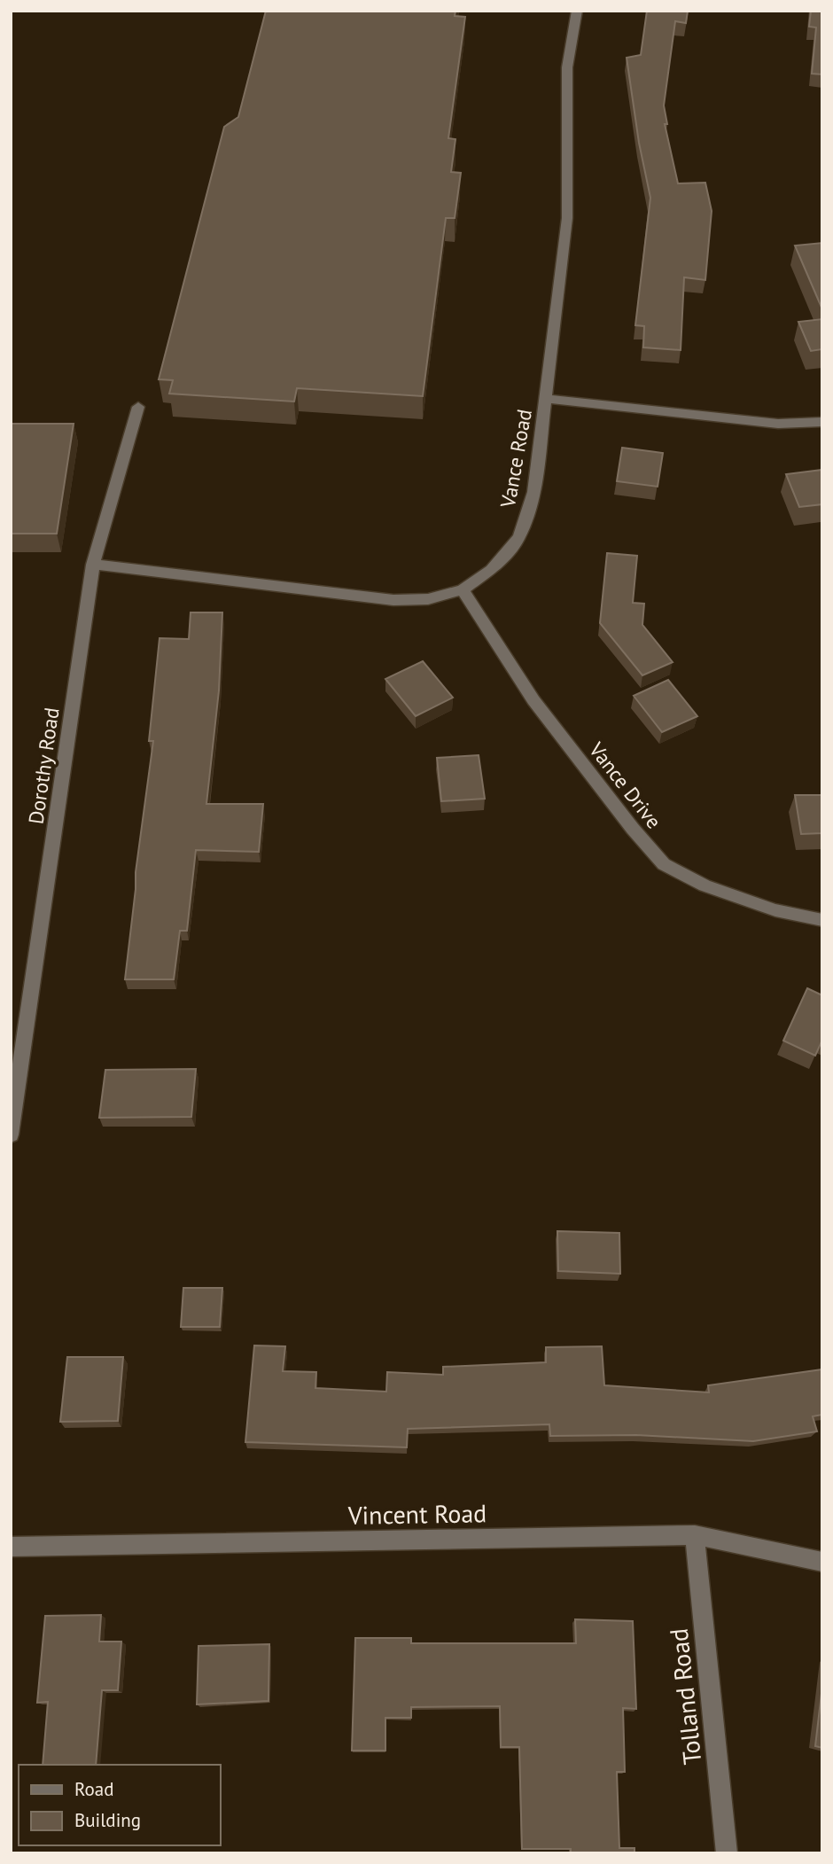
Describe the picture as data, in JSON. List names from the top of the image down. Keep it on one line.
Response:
{"streets":{"street":["Vance Road","Dorothy Road","Vance Drive","Vincent Road","Tolland Road"]},"crossings":[["Vance Road","Dorothy Road"],["Vance Road","Vance Drive"],["Vincent Road","Tolland Road"]],"legend":["Road","Building"]}
